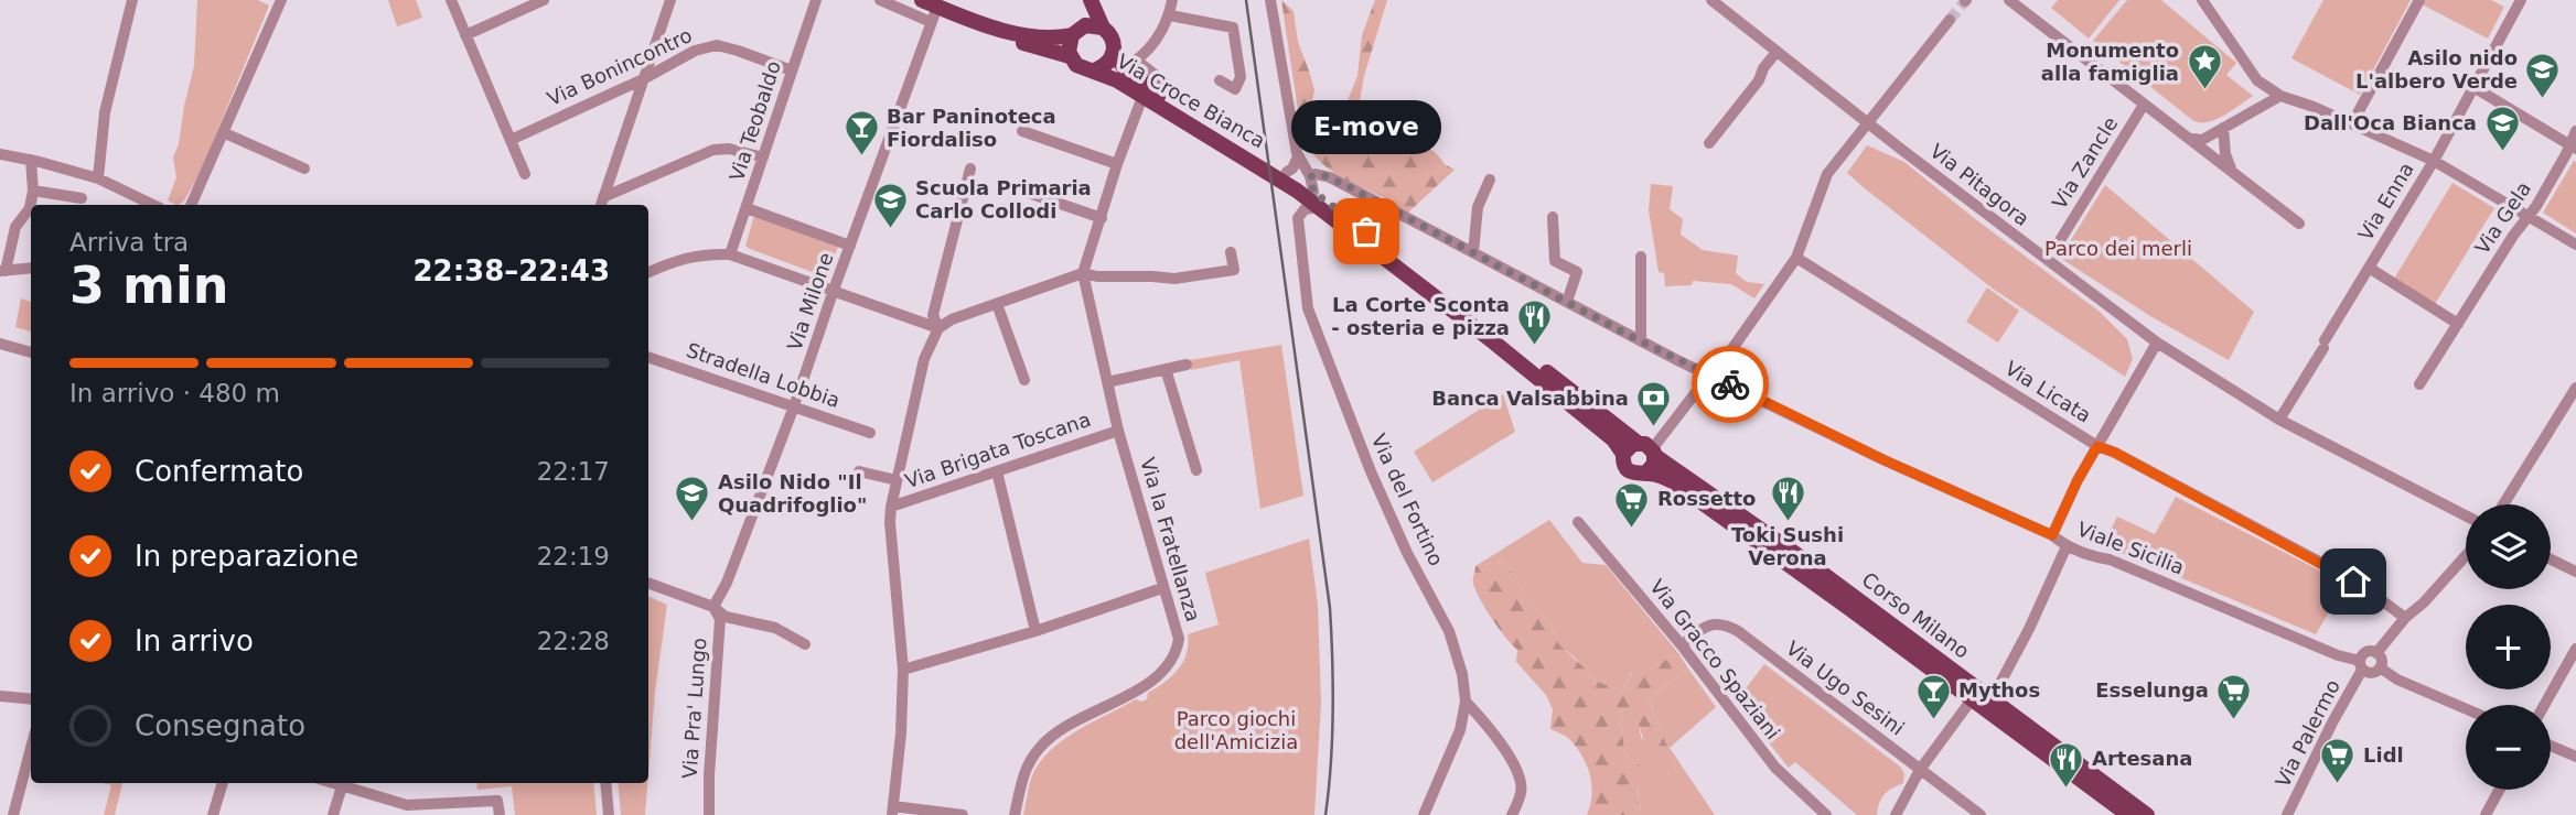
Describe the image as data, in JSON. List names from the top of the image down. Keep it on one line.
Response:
{"streets":{"main road":["Via Croce Bianca","Corso Milano"],"street":["Via Bonincontro","Via Teobaldo","Via Zancle","Via Pitagora","Via Enna","Via Gela","Via Milone","Stradella Lobbia","Via Licata","Via Brigata Toscana","Via del Fortino","Via la Fratellanza","Viale Sicilia","Via Gracco Spaziani","Via Ugo Sesini","Via Pra' Lungo","Via Palermo"]},"crossings":[["Via Bonincontro","Via Teobaldo"],["Via Croce Bianca","Via Milone"],["Via Croce Bianca","Corso Milano"],["Via Pitagora","Via Enna"],["Via Milone","Stradella Lobbia"],["Via Milone","Via Pra' Lungo"],["Via Brigata Toscana","Via la Fratellanza"],["Viale Sicilia","Corso Milano"],["Viale Sicilia","Via Palermo"],["Via Gracco Spaziani","Via Ugo Sesini"]],"parks":["Parco dei merli","Parco giochi dell'Amicizia"],"places":{"place":["Monumento alla famiglia"],"school or university":["Asilo nido L'albero Verde","Dall'Oca Bianca","Scuola Primaria Carlo Collodi","Asilo Nido \"Il Quadrifoglio\""],"bar":["Bar Paninoteca Fiordaliso","Mythos"],"other":["E-move"],"restaurant":["La Corte Sconta - osteria e pizza","Toki Sushi Verona","Artesana"],"bank":["Banca Valsabbina"],"supermarket":["Rossetto","Esselunga","Lidl"]},"page":{"bubble":"E-move","heading":["3 min","Arriva tra","22:38–22:43"],"bar":"In arrivo · 480 m","list":[["Confermato","22:17"],["In preparazione","22:19"],["In arrivo","22:28"],"Consegnato"],"map_buttons":["+","−"]}}
